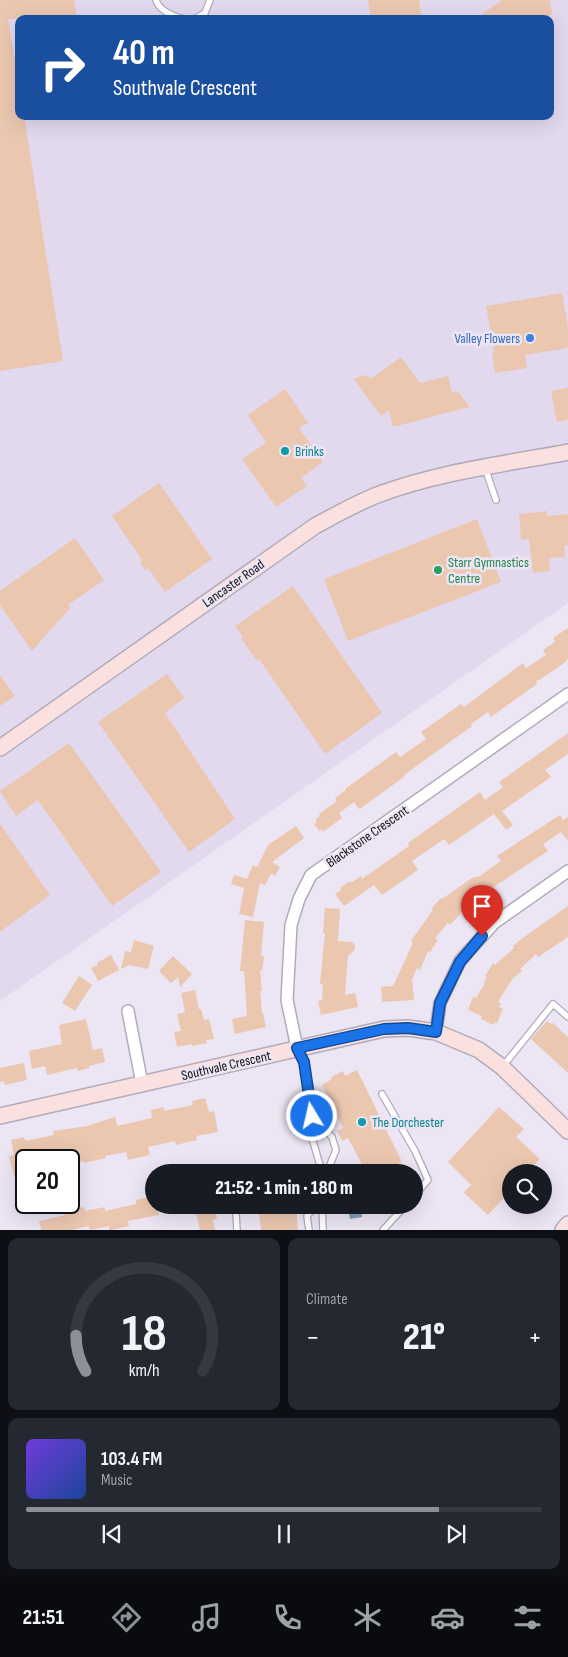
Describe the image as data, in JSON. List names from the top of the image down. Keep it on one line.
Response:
{"streets":{"street":["Lancaster Road","Blackstone Crescent","Southvale Crescent"]},"crossings":[["Blackstone Crescent","Southvale Crescent"]],"places":["Valley Flowers","Brinks","Starr Gymnastics Centre","The Dorchester"],"page":{"turn":["40 m","Southvale Crescent"],"limit":"20","trip":"21:52 · 1 min · 180 m","tile":"Climate","heat":["−","21°","+"],"song":["103.4 FM","Music"],"tabs":"21:51","gauge":["18","km/h"]}}
